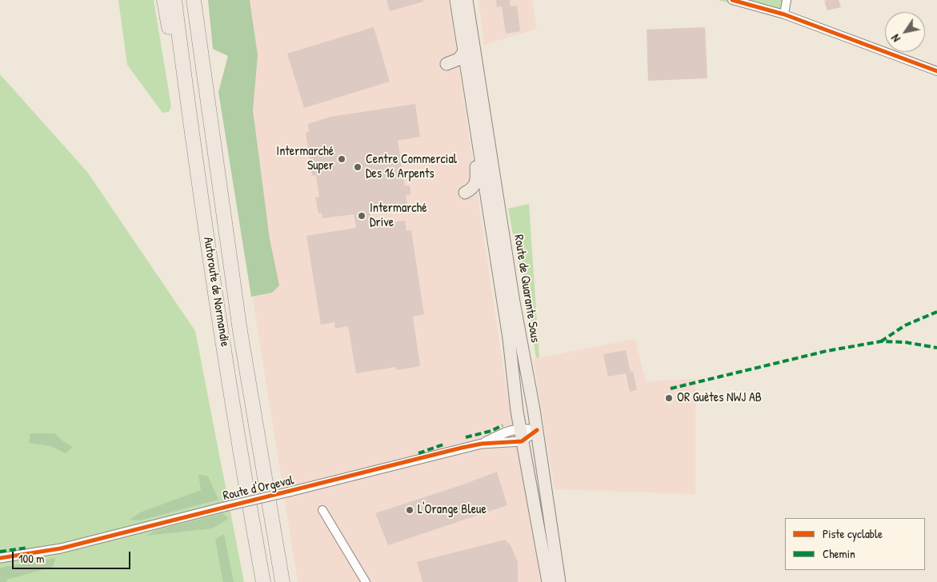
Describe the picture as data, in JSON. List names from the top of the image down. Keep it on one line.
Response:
{"streets":{"highway":["Autoroute de Normandie"],"main road":["Route de Quarante Sous"],"street":["Route d'Orgeval"]},"crossings":[["Route de Quarante Sous","Route d'Orgeval"]],"places":["Intermarché Super","Centre Commercial Des 16 Arpents","Intermarché Drive","OR Guètes NWJ AB","L'Orange Bleue"],"legend":["Piste cyclable","Chemin"],"scale_bar":"100 m","north":"bottom left"}
